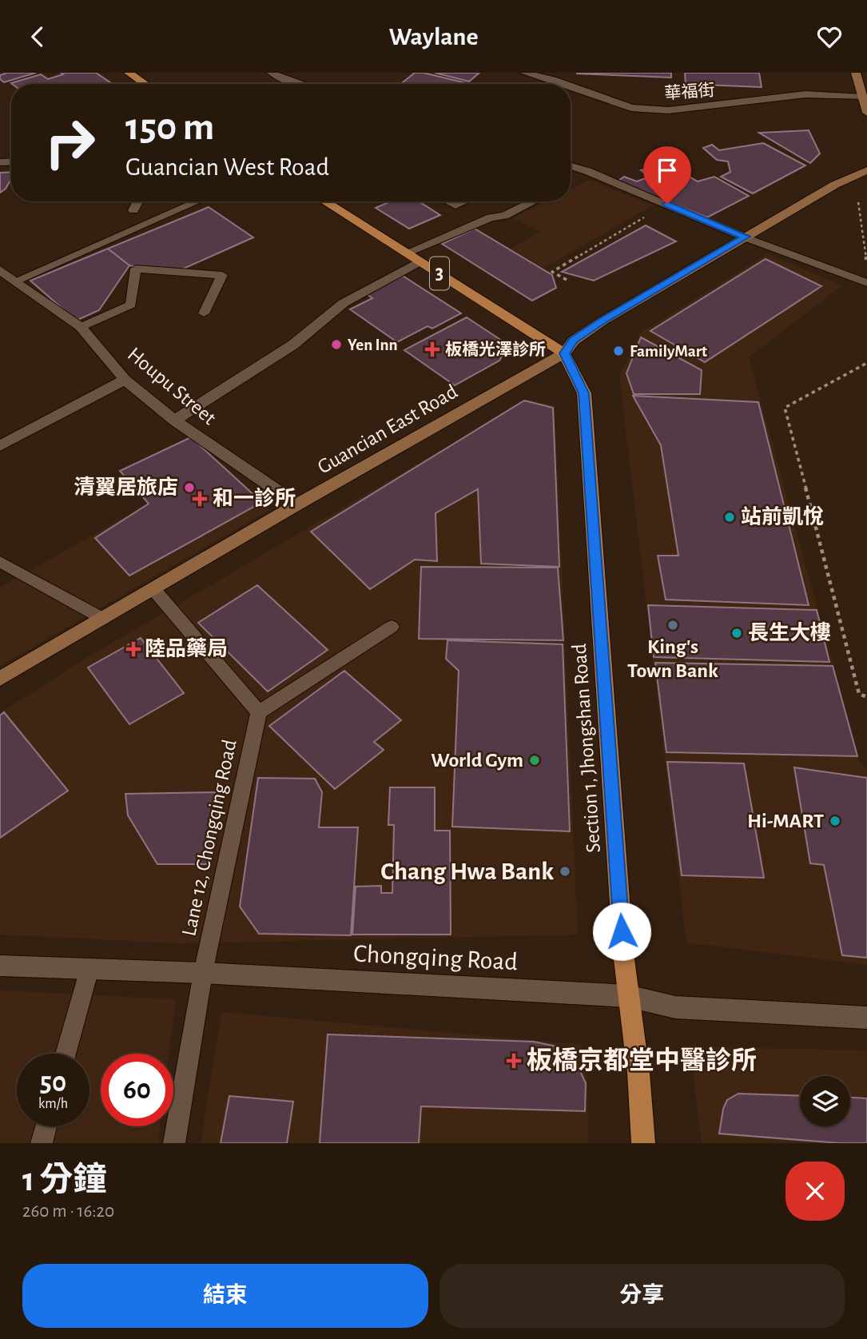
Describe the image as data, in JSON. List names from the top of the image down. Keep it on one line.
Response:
{"streets":{"main road":["3","Guancian East Road","Section 1, Jhongshan Road"],"street":["華福街","Houpu Street","Chongqing Road"],"lane":["Lane 12, Chongqing Road"]},"crossings":[["3","Guancian East Road"],["3","Section 1, Jhongshan Road"],["Houpu Street","Guancian East Road"],["Guancian East Road","Section 1, Jhongshan Road"],["Section 1, Jhongshan Road","Chongqing Road"],["Lane 12, Chongqing Road","Chongqing Road"]],"places":{"other":["Yen Inn","FamilyMart","清翼居旅店","站前凱悅","King's Town Bank","長生大樓","World Gym","Hi-MART","Chang Hwa Bank"],"health":["板橋光澤診所","和一診所","陸品藥局","板橋京都堂中醫診所"]},"page":{"header":"Waylane","turn":["150 m","Guancian West Road"],"speed":"50 km/h","limit":"60","heading":["1 分鐘","260 m · 16:20"],"buttons":["結束","分享"]}}
